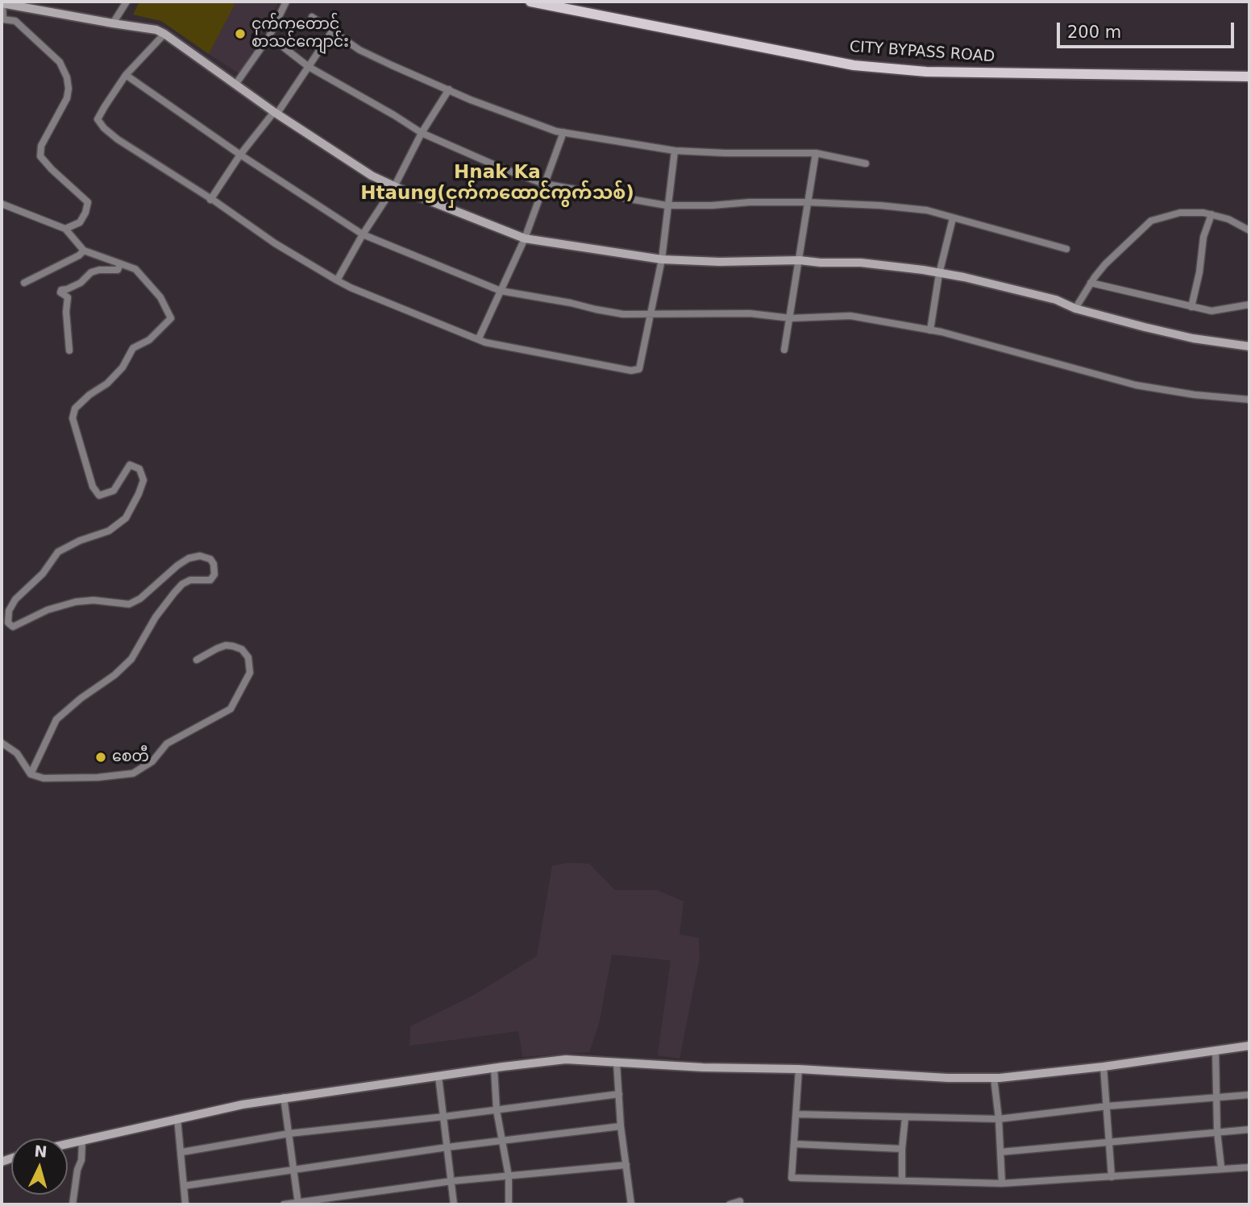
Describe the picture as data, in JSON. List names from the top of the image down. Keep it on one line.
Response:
{"streets":{"main road":["CITY BYPASS ROAD"]},"districts":["Hnak Ka Htaung(ငှက်ကထောင်ကွက်သစ်)"],"places":["ငှက်ကတောင် စာသင်ကျောင်း","စေတီ"],"scale_bar":"200 m","north":"top"}
